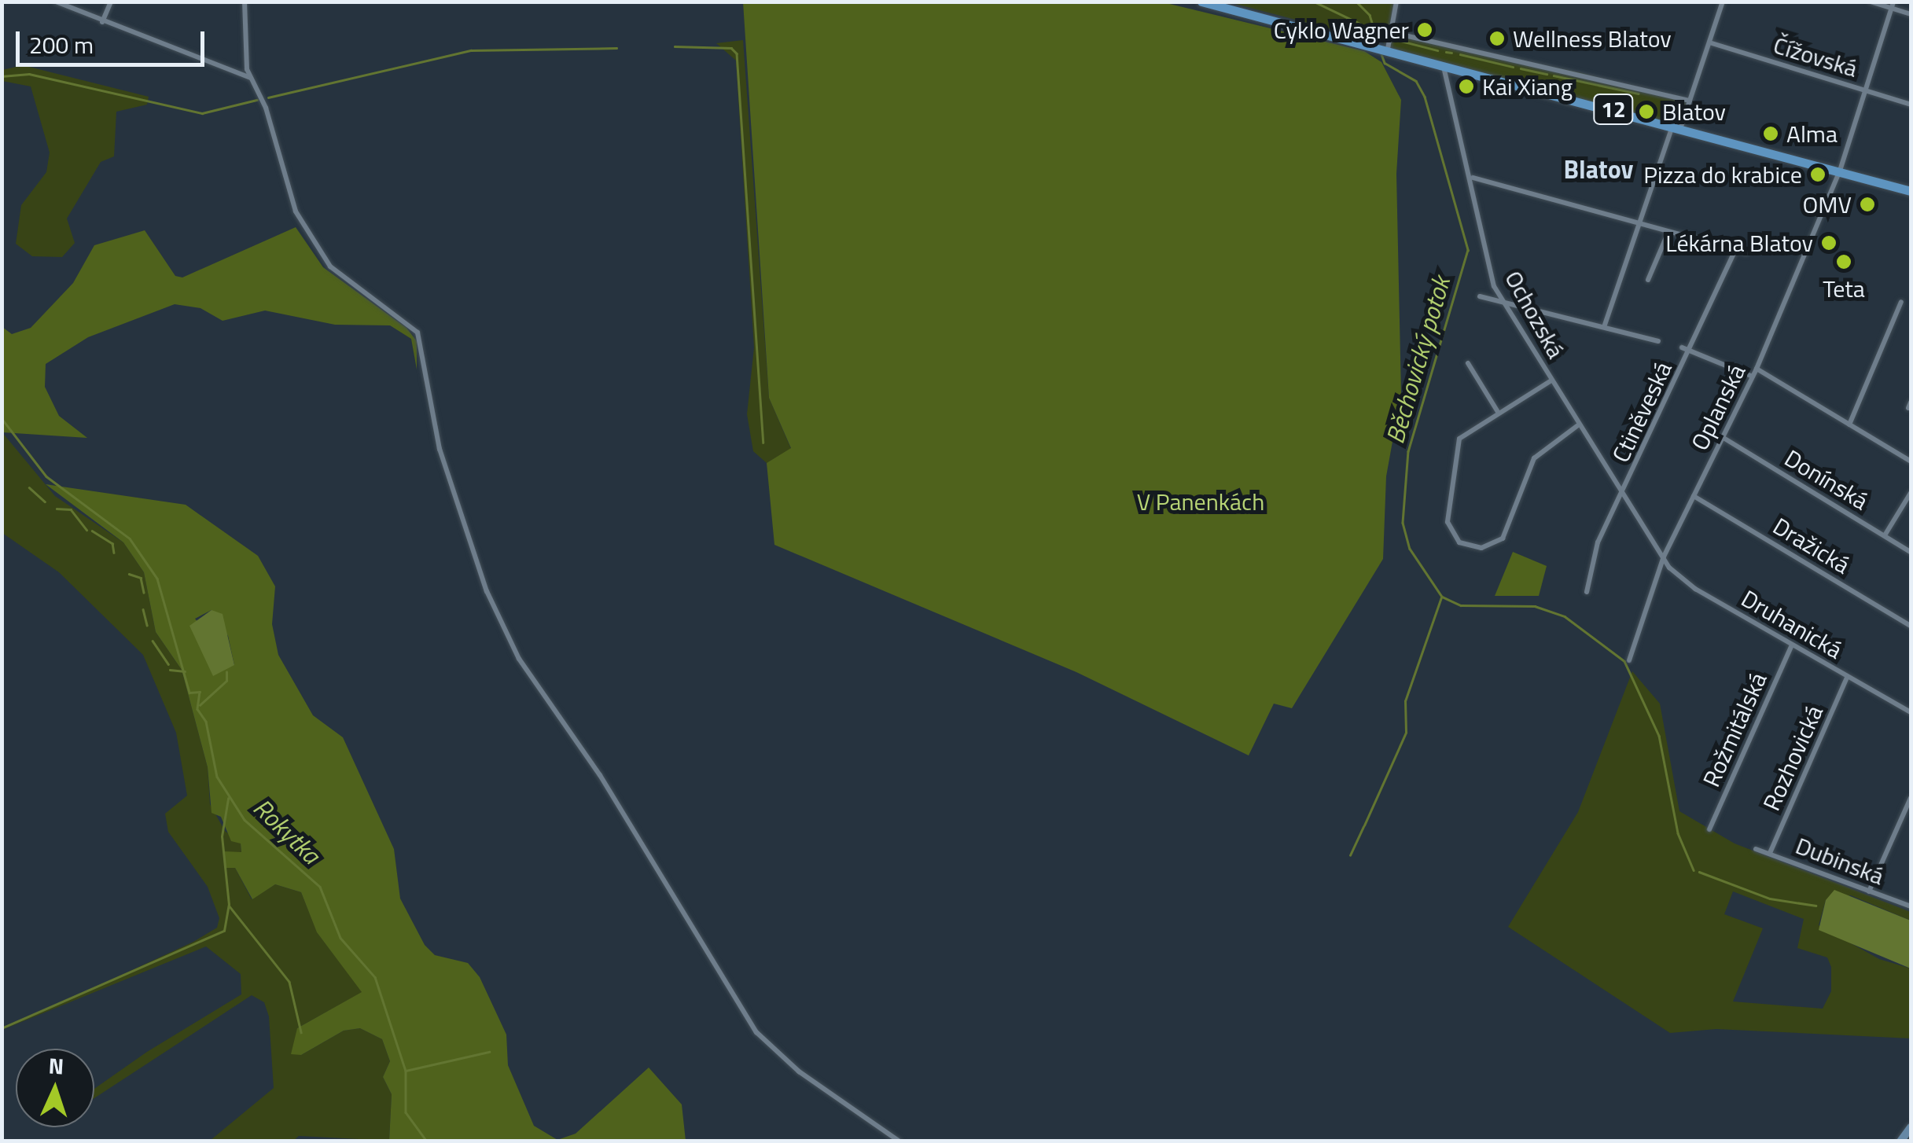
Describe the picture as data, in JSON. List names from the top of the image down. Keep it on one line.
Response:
{"streets":{"main road":["12"],"street":["Čížovská","Ochozská","Oplanská","Ctiněveská","Donínská","Dražická","Druhanická","Rožmitálská","Rozhovická","Dubinská"]},"crossings":[["Čížovská","Oplanská"],["12","Ochozská"],["12","Oplanská"],["Ochozská","Oplanská"],["Ochozská","Ctiněveská"],["Ochozská","Druhanická"],["Oplanská","Donínská"],["Oplanská","Dražická"],["Oplanská","Druhanická"],["Druhanická","Rožmitálská"],["Druhanická","Rozhovická"],["Rozhovická","Dubinská"]],"districts":["Blatov"],"water":["Běchovický potok","Rokytka"],"parks":["V Panenkách"],"places":["Cyklo Wagner","Wellness Blatov","Kai Xiang","Blatov","Alma","Pizza do krabice","OMV","Lékárna Blatov","Teta"],"scale_bar":"200 m","north":"top"}
